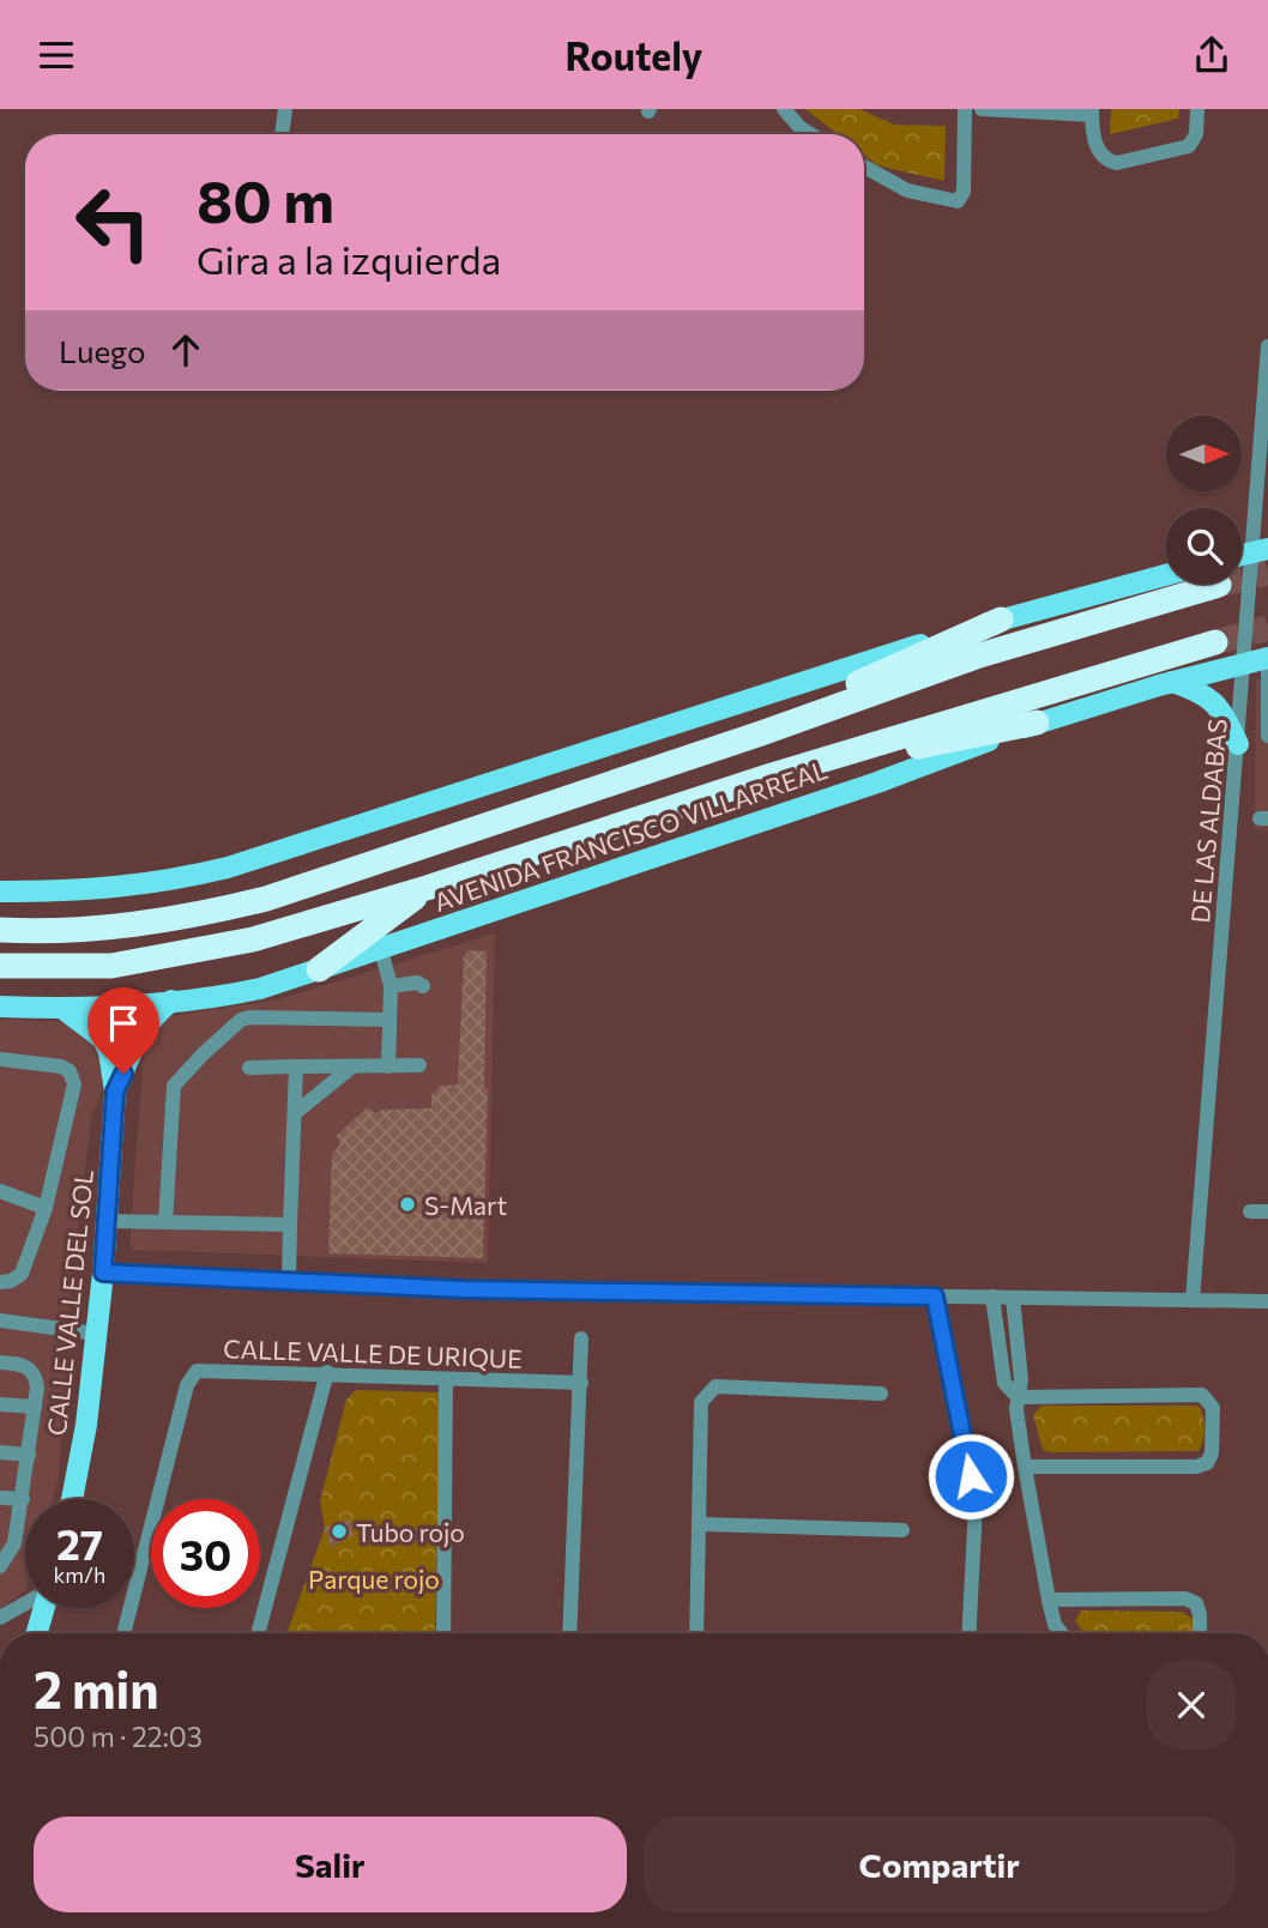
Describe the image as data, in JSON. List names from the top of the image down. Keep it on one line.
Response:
{"streets":{"highway":["AVENIDA FRANCISCO VILLARREAL"],"main road":["CALLE VALLE DEL SOL"],"street":["DE LAS ALDABAS","CALLE VALLE DE URIQUE"]},"crossings":[["DE LAS ALDABAS","AVENIDA FRANCISCO VILLARREAL"],["AVENIDA FRANCISCO VILLARREAL","CALLE VALLE DEL SOL"]],"parks":["Parque rojo"],"places":["S-Mart","Tubo rojo"],"north":"right","page":{"header":"Routely","turn":["80 m","Gira a la izquierda"],"then":"Luego","speed":"27 km/h","limit":"30","heading":["2 min","500 m · 22:03"],"buttons":["Salir","Compartir"]}}
